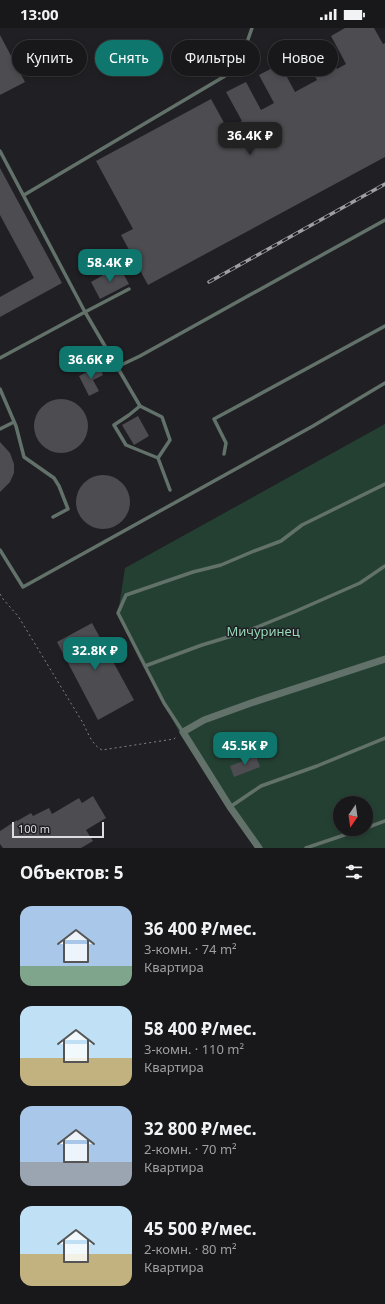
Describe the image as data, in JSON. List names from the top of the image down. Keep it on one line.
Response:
{"parks":["Мичуринец"],"scale_bar":"100 m","north":"bottom","page":{"status":"13:00","chip":["Купить","Снять","Фильтры","Новое"],"price":["36.4K ₽","58.4K ₽","36.6K ₽","32.8K ₽","45.5K ₽"],"scale":"100 m","heading":"Объектов: 5","list":[{"name":"36 400 ₽/мес.","note":"3-комн. · 74 m² · Квартира"},{"name":"58 400 ₽/мес.","note":"3-комн. · 110 m² · Квартира"},{"name":"32 800 ₽/мес.","note":"2-комн. · 70 m² · Квартира"},{"name":"45 500 ₽/мес.","note":"2-комн. · 80 m² · Квартира"}]}}
